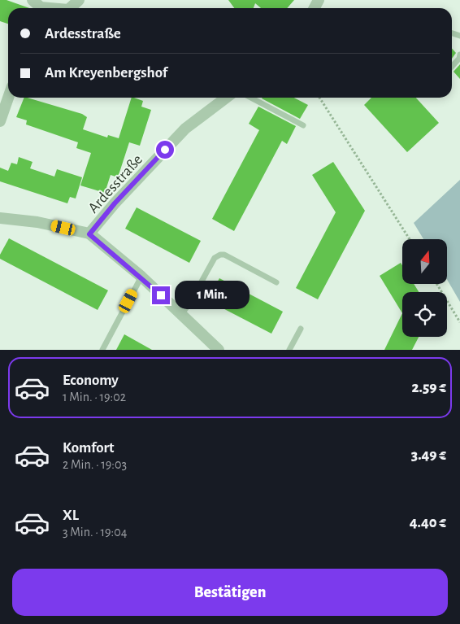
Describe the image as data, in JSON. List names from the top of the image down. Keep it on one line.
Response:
{"streets":{"street":["Ardesstraße"]},"north":"top","page":{"banner":["Ardesstraße","Am Kreyenbergshof"],"bubble":"1 Min.","list":[{"name":"Economy","note":"1 Min. · 19:02","value":"2.59 €"},{"name":"Komfort","note":"2 Min. · 19:03","value":"3.49 €"},{"name":"XL","note":"3 Min. · 19:04","value":"4.40 €"}],"buttons":"Bestätigen"}}
